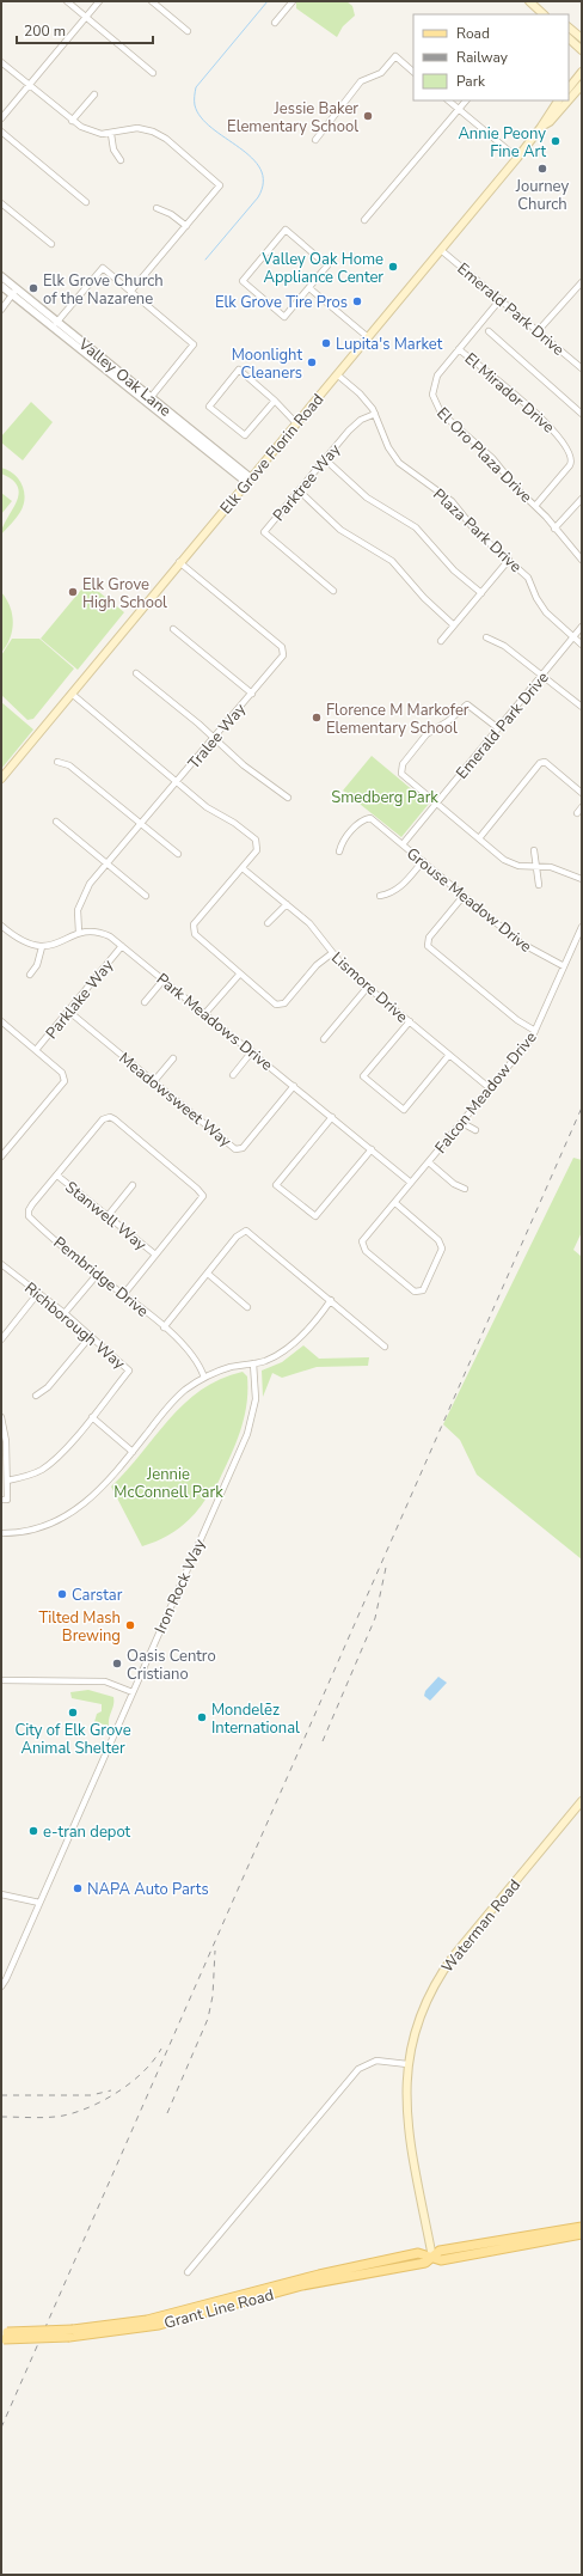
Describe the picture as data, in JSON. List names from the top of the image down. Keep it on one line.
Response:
{"streets":{"main road":["Elk Grove Florin Road","Waterman Road","Grant Line Road"],"street":["Emerald Park Drive","Valley Oak Lane","El Mirador Drive","El Oro Plaza Drive","Parktree Way","Plaza Park Drive","Tralee Way","Grouse Meadow Drive","Lismore Drive","Parklake Way","Park Meadows Drive","Falcon Meadow Drive","Meadowsweet Way","Stanwell Way","Pembridge Drive","Richborough Way","Iron Rock Way"]},"crossings":[["Emerald Park Drive","Elk Grove Florin Road"],["Emerald Park Drive","El Oro Plaza Drive"],["Emerald Park Drive","Plaza Park Drive"],["Emerald Park Drive","Grouse Meadow Drive"],["Valley Oak Lane","Elk Grove Florin Road"],["El Mirador Drive","El Oro Plaza Drive"],["Elk Grove Florin Road","Plaza Park Drive"],["Elk Grove Florin Road","Tralee Way"],["Parktree Way","Plaza Park Drive"],["Tralee Way","Park Meadows Drive"],["Grouse Meadow Drive","Falcon Meadow Drive"],["Lismore Drive","Falcon Meadow Drive"],["Parklake Way","Park Meadows Drive"],["Parklake Way","Meadowsweet Way"],["Park Meadows Drive","Falcon Meadow Drive"],["Park Meadows Drive","Meadowsweet Way"],["Stanwell Way","Pembridge Drive"],["Waterman Road","Grant Line Road"]],"parks":["Smedberg Park","Jennie McConnell Park"],"places":["Jessie Baker Elementary School","Annie Peony Fine Art","Journey Church","Valley Oak Home Appliance Center","Elk Grove Church of the Nazarene","Elk Grove Tire Pros","Lupita's Market","Moonlight Cleaners","Elk Grove High School","Florence M Markofer Elementary School","Carstar","Tilted Mash Brewing","Oasis Centro Cristiano","City of Elk Grove Animal Shelter","Mondelēz International","e-tran depot","NAPA Auto Parts"],"legend":["Road","Railway","Park"],"scale_bar":"200 m"}
